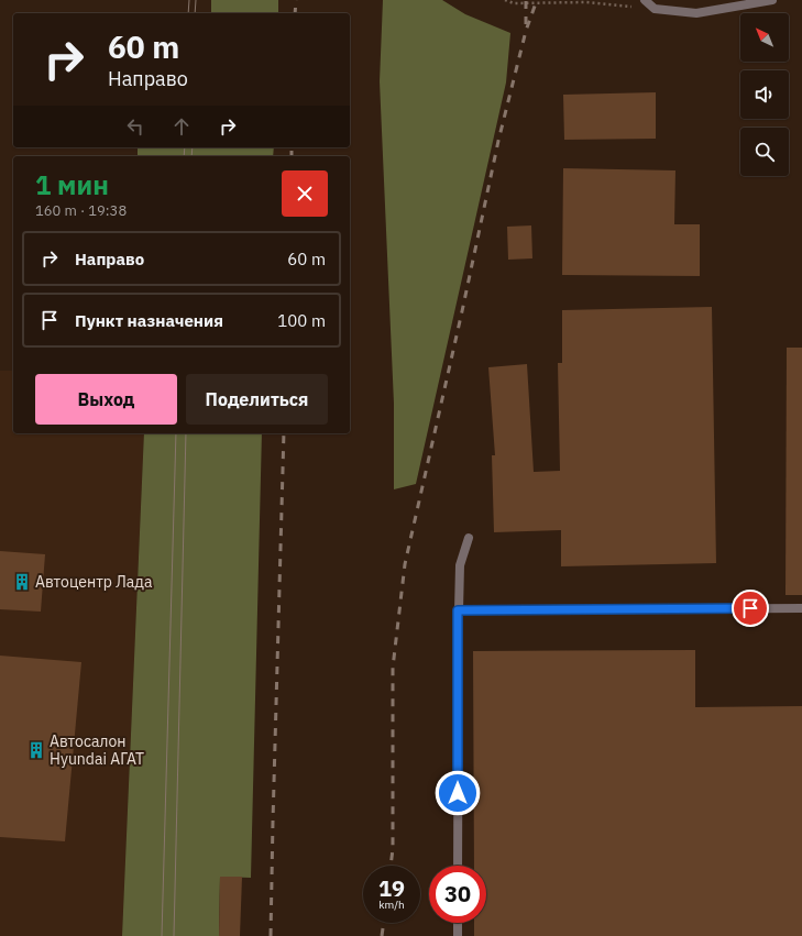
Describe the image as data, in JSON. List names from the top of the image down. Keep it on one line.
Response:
{"places":{"building":["Автоцентр Лада","Автосалон Hyundai АГАТ"]},"north":"top left","page":{"turn":["60 m","Направо"],"heading":["1 мин","160 m · 19:38"],"list":[{"name":"Направо","value":"60 m"},{"name":"Пункт назначения","value":"100 m"}],"buttons":["Выход","Поделиться"],"speed":"19 km/h","limit":"30"}}
